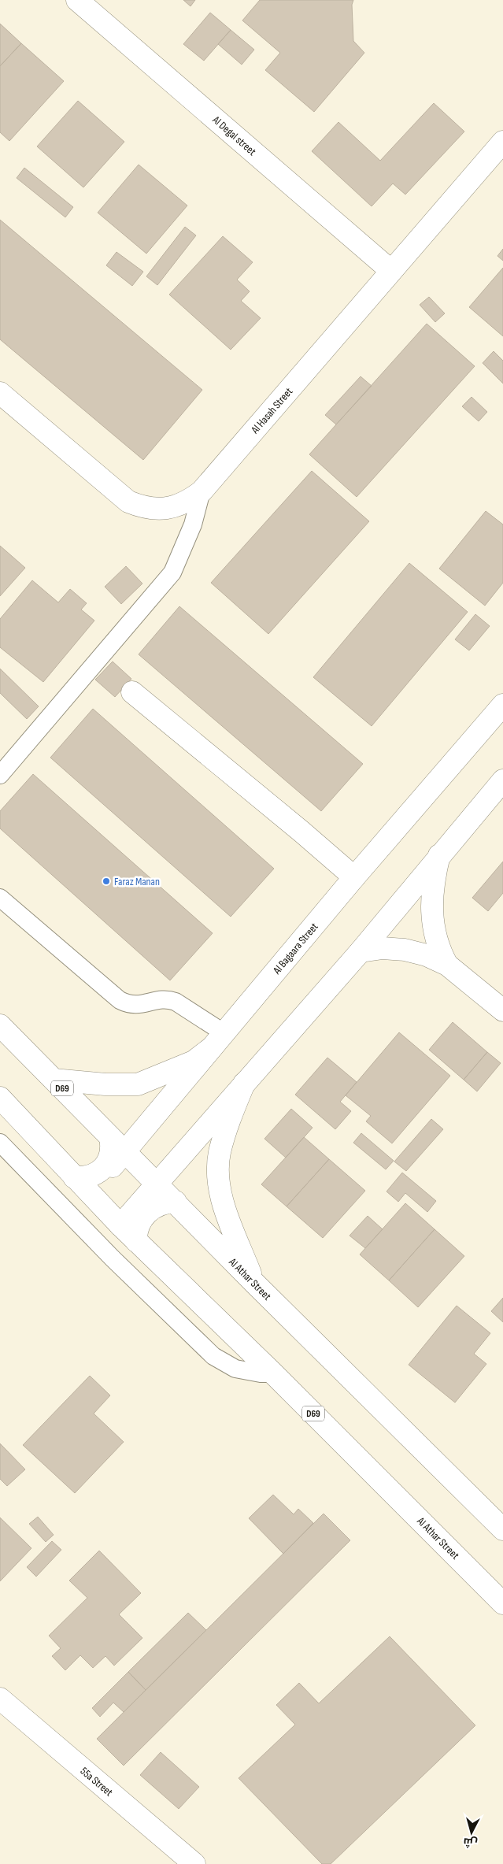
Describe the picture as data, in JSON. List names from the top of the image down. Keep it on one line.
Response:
{"streets":{"street":["Al Degal street","Al Hasah Street","Al Bagaara Street","D69","Al Athar Street","55a Street"]},"crossings":[["Al Degal street","Al Hasah Street"],["Al Bagaara Street","Al Athar Street"]],"places":["Faraz Manan"],"north":"bottom"}
